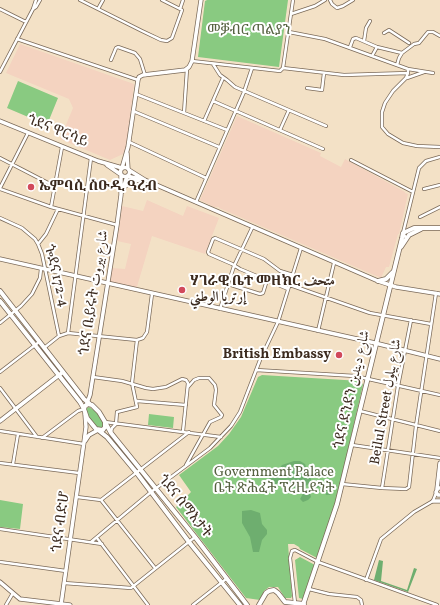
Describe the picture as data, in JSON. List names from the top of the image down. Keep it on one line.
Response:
{"streets":{"main road":["ጎደና ዋርሳይ","ጎደና ቤይሩት شارع بيروت","ጎደና ደንደን شارع ديندين","ጎደና ሰማእታት","ጎደና ብድሆ"],"street":["ጐደና 172-4","Beilul Street شارع بيلول"]},"crossings":[["ጎደና ቤይሩት شارع بيروت","ጎደና ብድሆ"],["ጎደና ሰማእታት","ጎደና ብድሆ"]],"parks":["መቓብር ጣልያን","Government Palace ቤት ጽሕፈት ፕረዚደንት"],"places":["ኤምባሲ ስዑዲ ዓረብ","ሃገራዊ ቤተ መዘክር متحف إرتريا الوطني","British Embassy"]}
